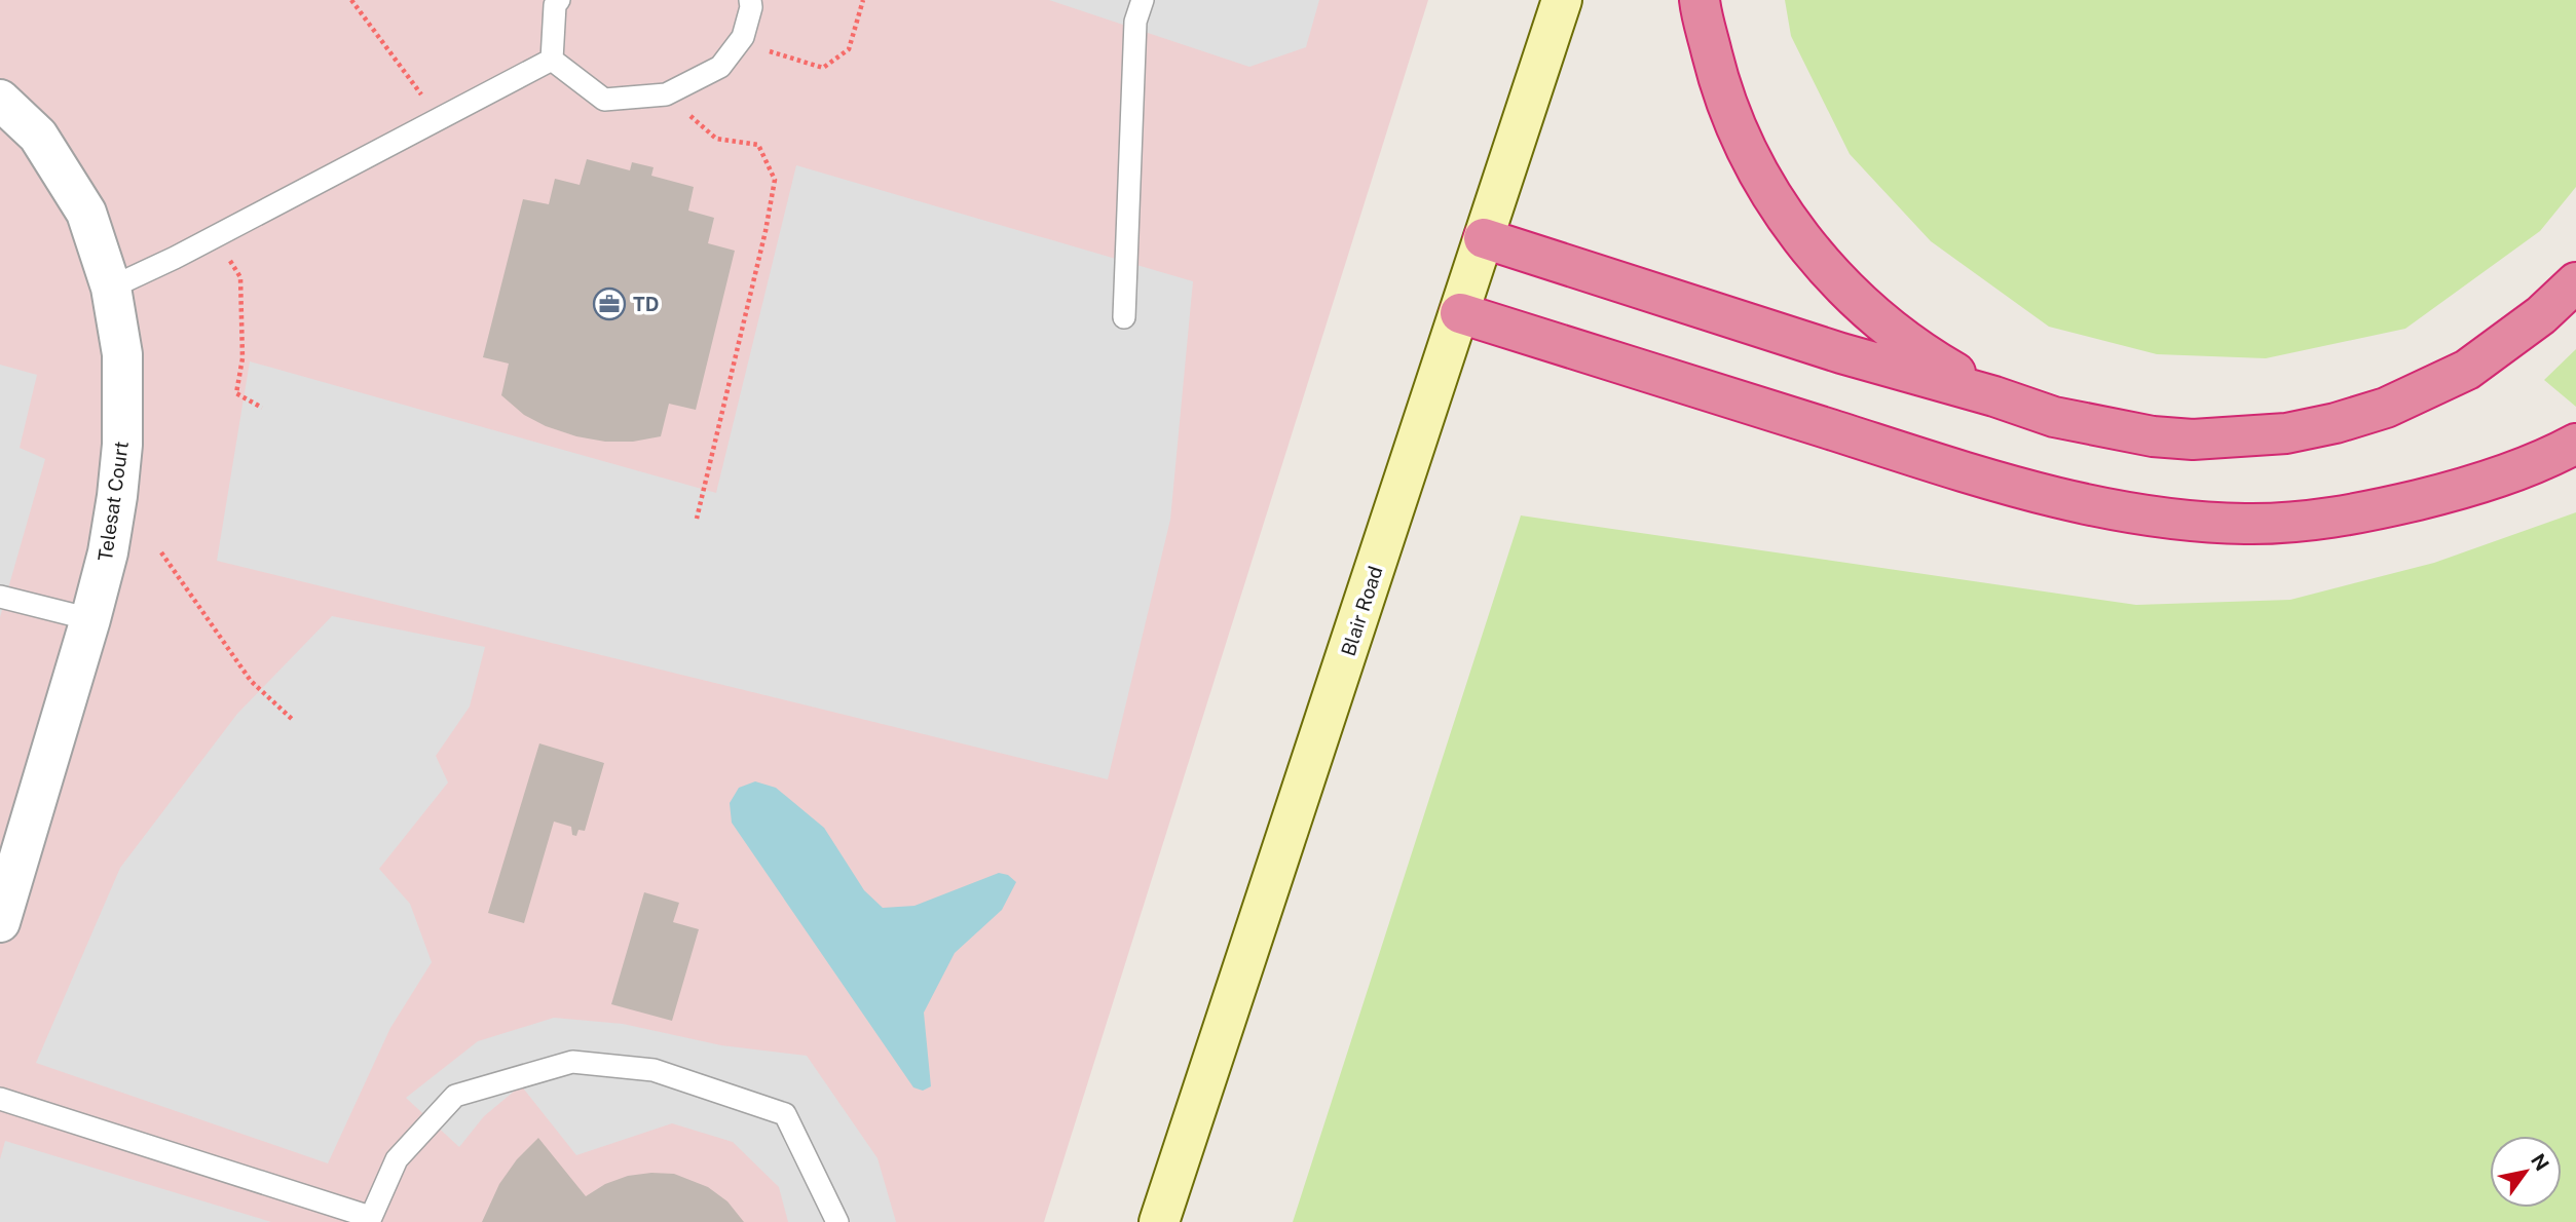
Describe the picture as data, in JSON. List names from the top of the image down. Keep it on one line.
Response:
{"streets":{"main road":["Blair Road"],"street":["Telesat Court"]},"places":{"office":["TD"]},"north":"top right"}
